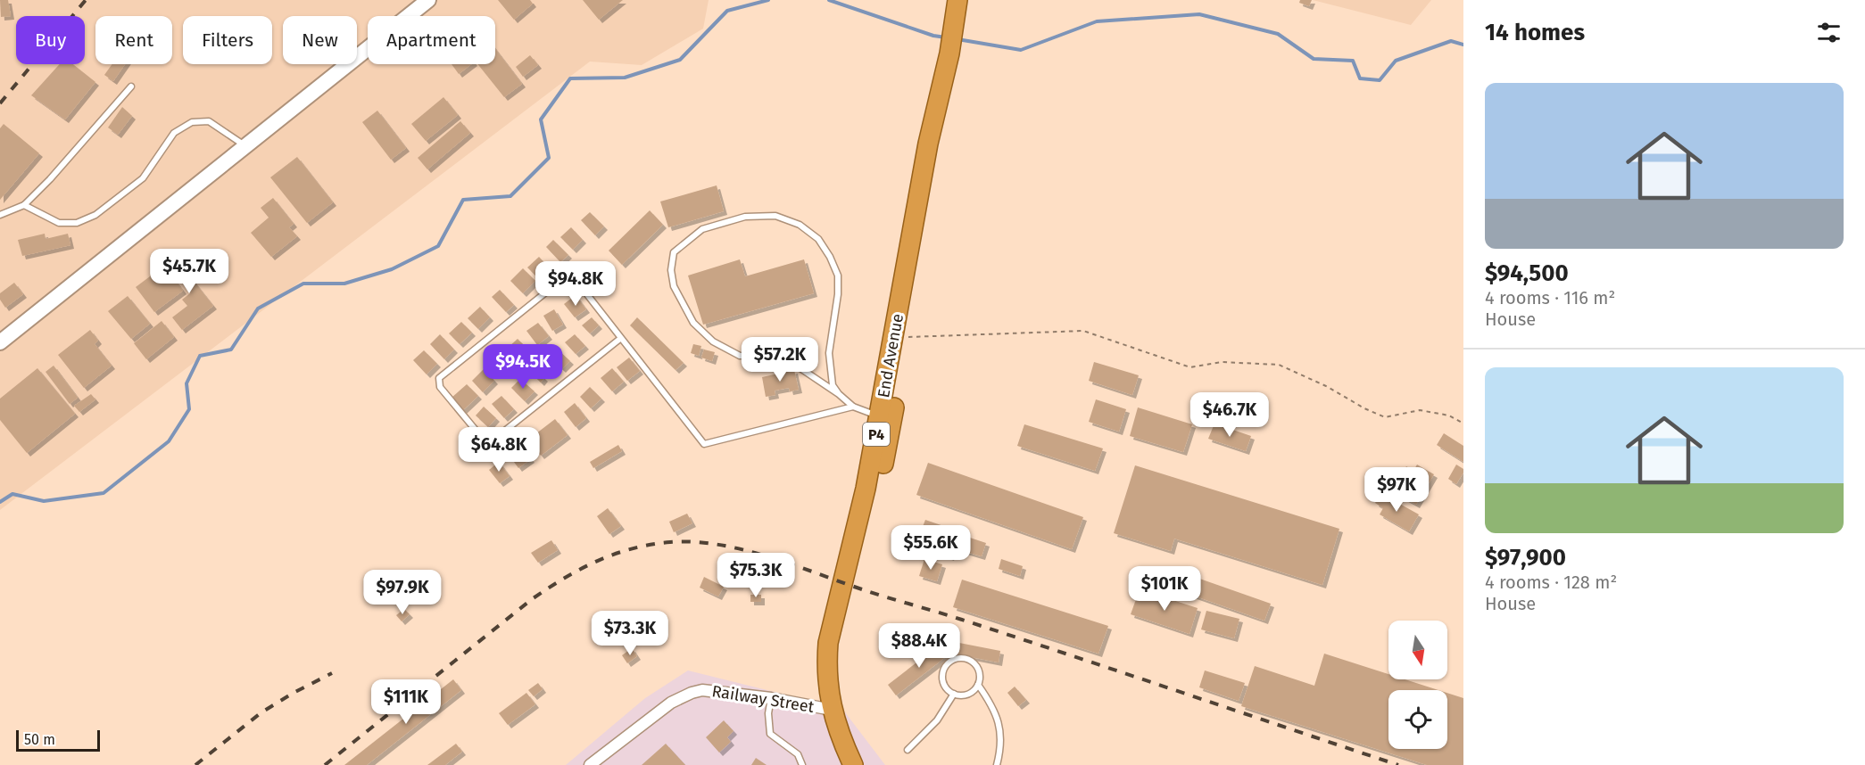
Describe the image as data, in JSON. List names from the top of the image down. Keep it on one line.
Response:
{"streets":{"highway":["End Avenue","P4"],"street":["Railway Street"]},"crossings":[["End Avenue","Railway Street"]],"scale_bar":"50 m","north":"bottom","page":{"heading":"14 homes","chip":["Buy","Rent","Filters","New","Apartment"],"list":[{"name":"$94,500","note":"4 rooms · 116 m² · House"},{"name":"$97,900","note":"4 rooms · 128 m² · House"}],"price":["$45.7K","$94.8K","$57.2K","$94.5K","$46.7K","$64.8K","$97K","$55.6K","$75.3K","$101K","$97.9K","$73.3K","$88.4K","$111K"],"scale":"50 m"}}
